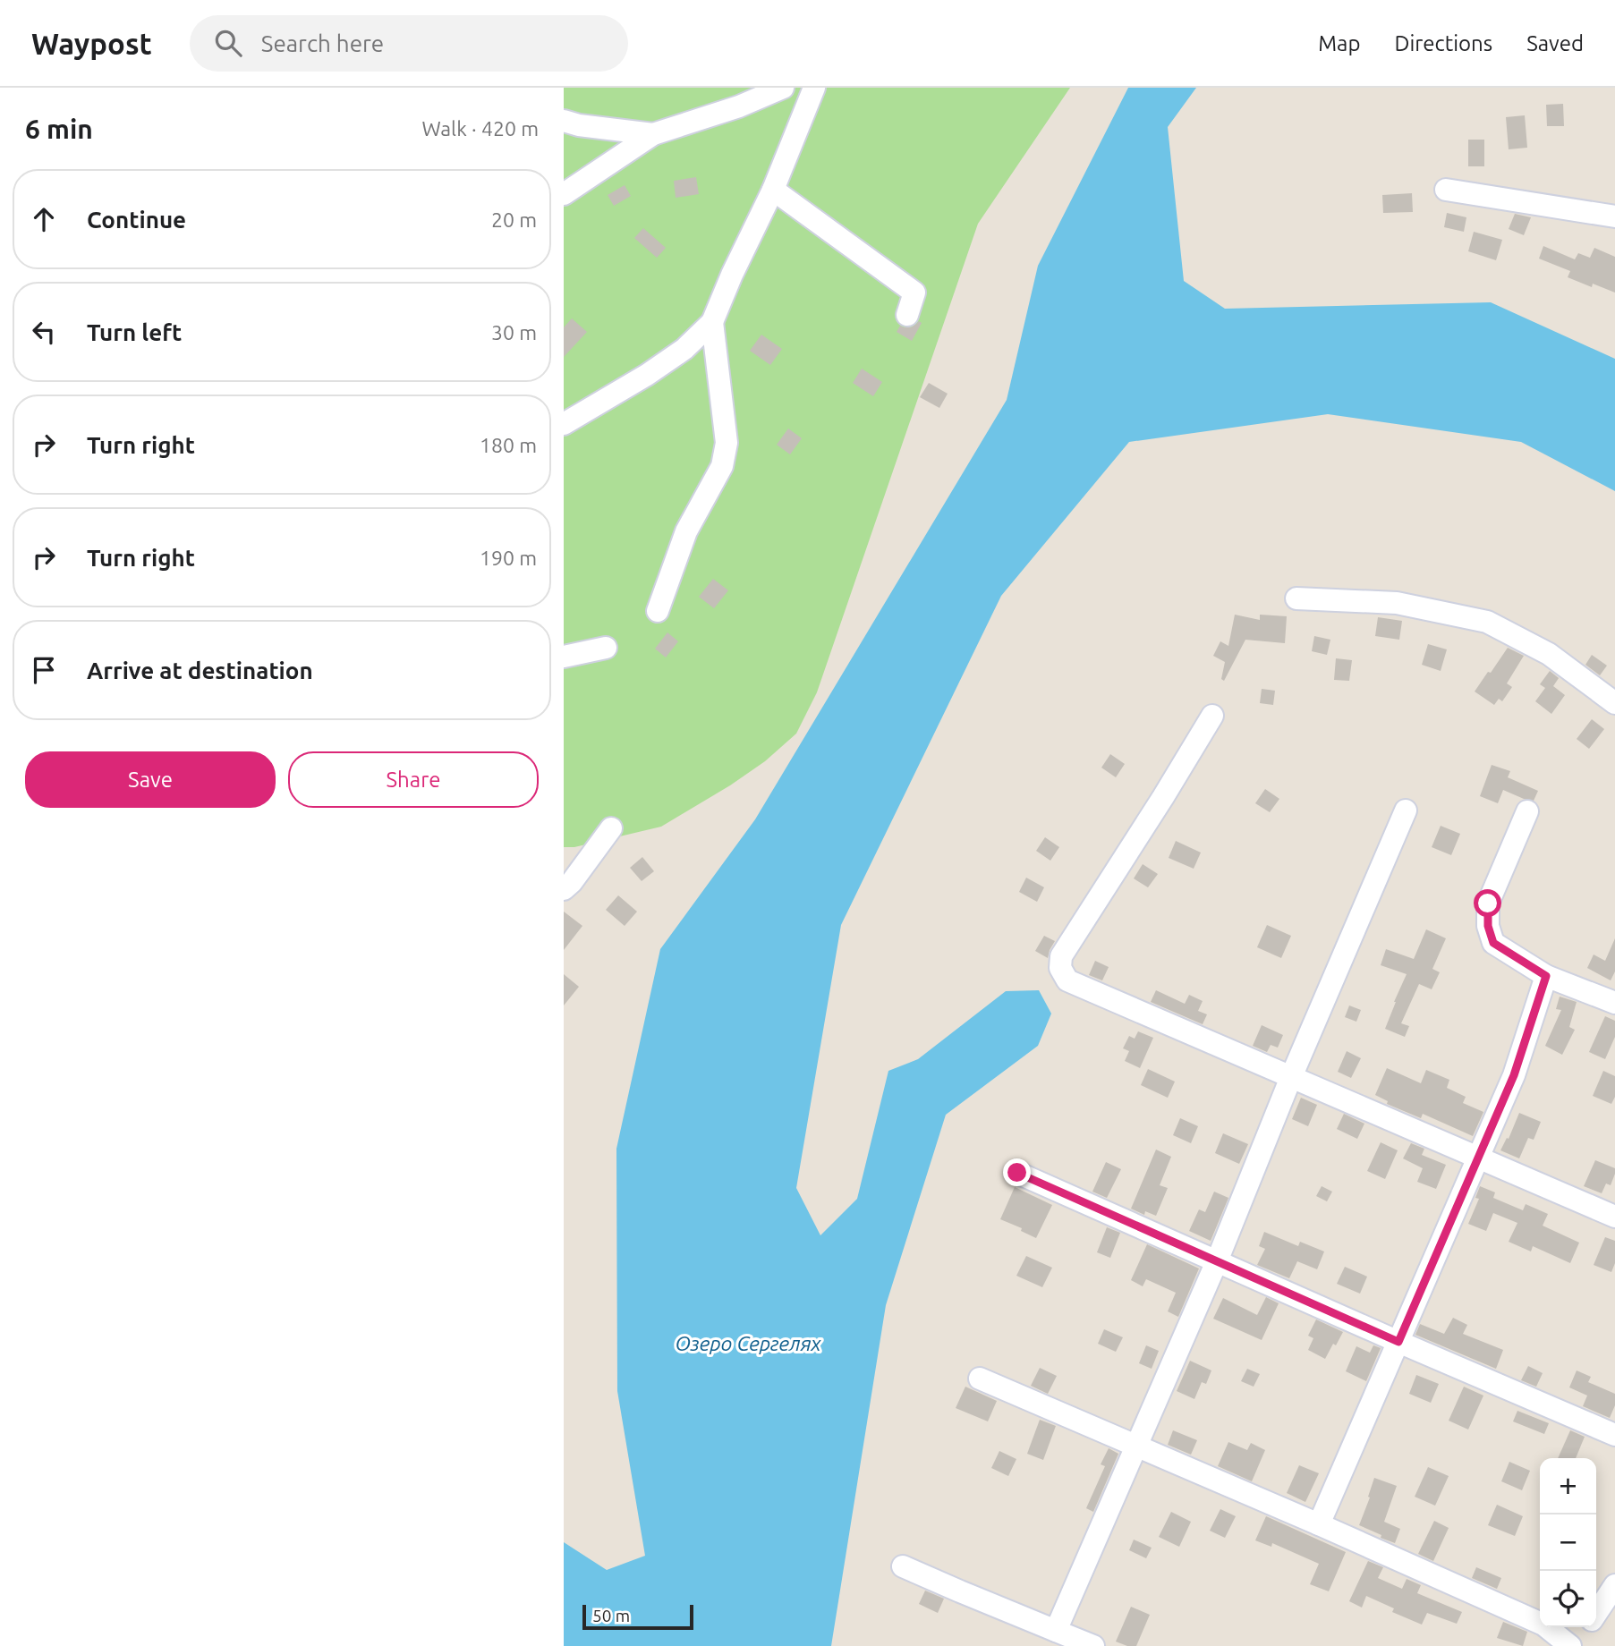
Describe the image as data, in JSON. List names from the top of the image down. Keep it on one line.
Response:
{"water":["Озеро Сергелях"],"scale_bar":"50 m","page":{"header":"Waypost","search":"Search here","nav":["Map","Directions","Saved"],"heading":["6 min","Walk · 420 m"],"list":[["Continue","20 m"],["Turn left","30 m"],["Turn right","180 m"],["Turn right","190 m"],"Arrive at destination"],"buttons":["Save","Share"],"map_buttons":["+","−"],"scale":"50 m"}}
